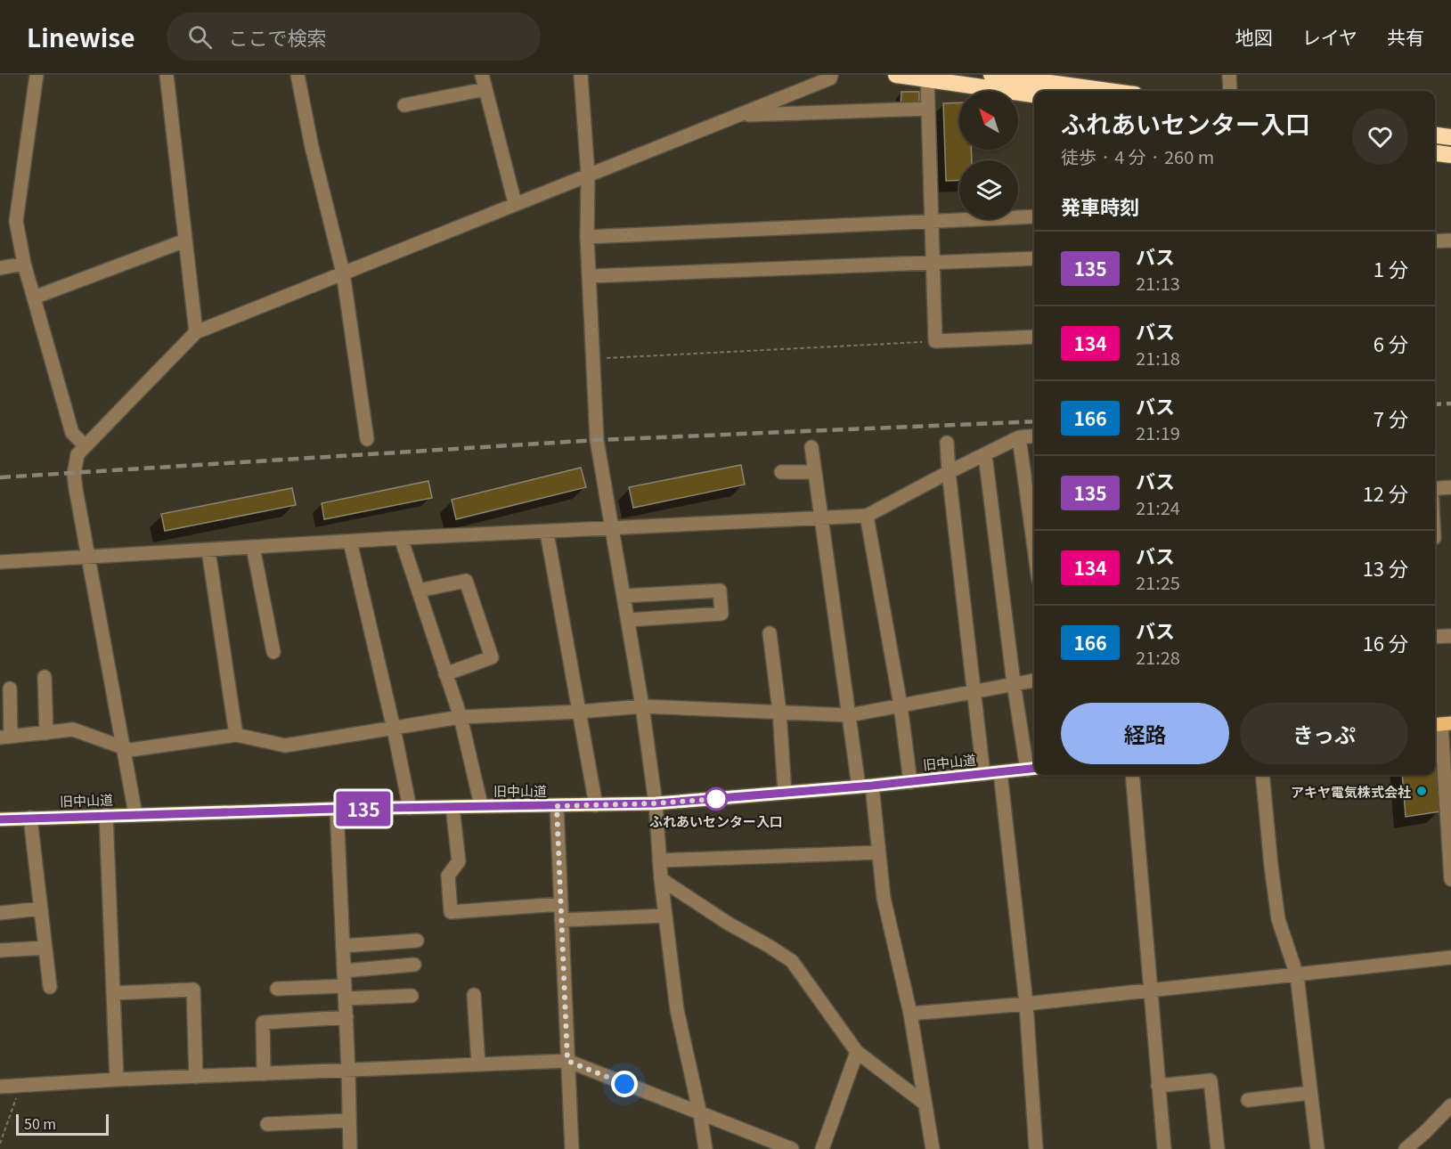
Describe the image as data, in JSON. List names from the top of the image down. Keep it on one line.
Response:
{"streets":{"main road":["旧中山道"]},"places":["アキヤ電気株式会社","ふれあいセンター入口"],"lines":["bus line 135"],"scale_bar":"50 m","north":"top left","page":{"header":"Linewise","search":"ここで検索","nav":["地図","レイヤ","共有"],"on_map":"135","heading":[["ふれあいセンター入口","徒歩 · 4 分 · 260 m"],"発車時刻"],"list":[{"mark":"135","name":"バス","note":"21:13","value":"1 分"},{"mark":"134","name":"バス","note":"21:18","value":"6 分"},{"mark":"166","name":"バス","note":"21:19","value":"7 分"},{"mark":"135","name":"バス","note":"21:24","value":"12 分"},{"mark":"134","name":"バス","note":"21:25","value":"13 分"},{"mark":"166","name":"バス","note":"21:28","value":"16 分"}],"buttons":["経路","きっぷ"],"scale":"50 m"}}
